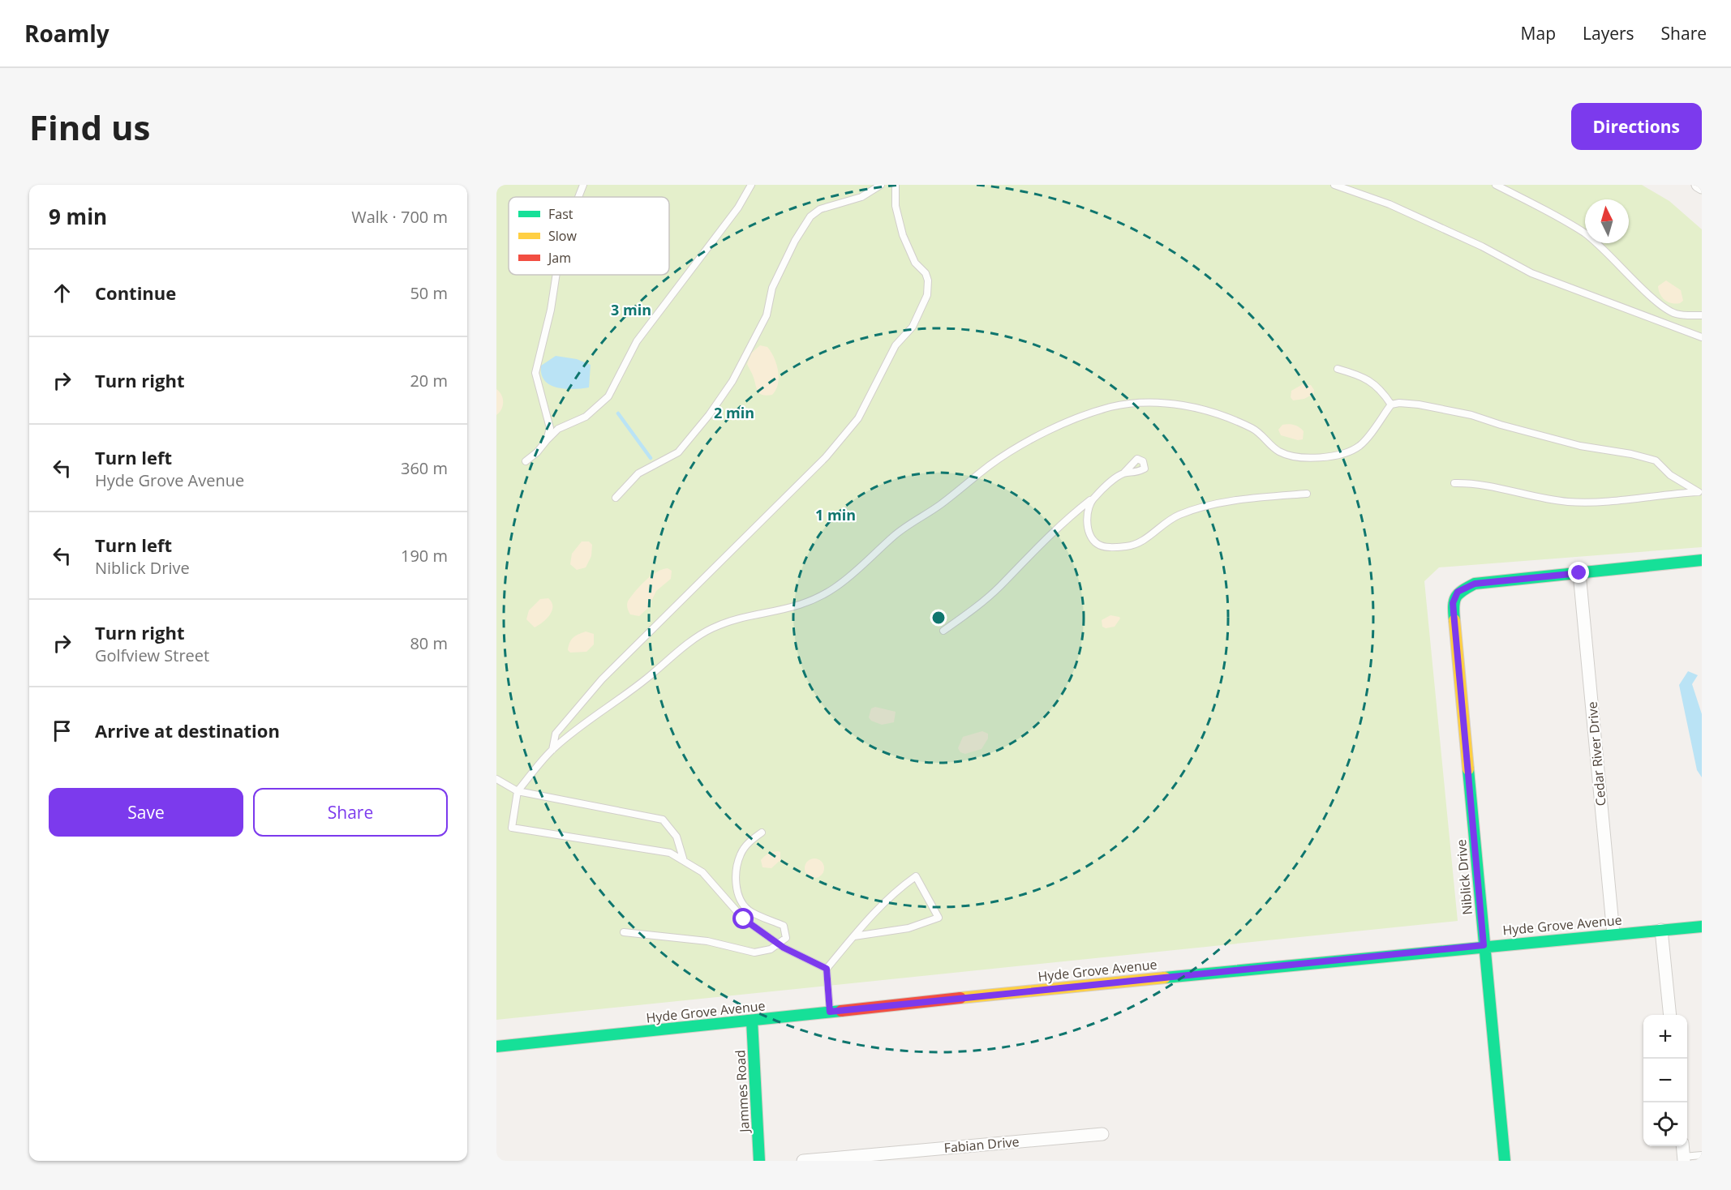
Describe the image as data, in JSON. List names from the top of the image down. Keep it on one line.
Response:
{"streets":{"street":["Cedar River Drive","Niblick Drive","Hyde Grove Avenue","Jammes Road","Fabian Drive"]},"crossings":[["Cedar River Drive","Niblick Drive"],["Cedar River Drive","Hyde Grove Avenue"],["Niblick Drive","Hyde Grove Avenue"],["Hyde Grove Avenue","Jammes Road"]],"legend":["Fast","Slow","Jam"],"north":"top","page":{"header":"Roamly","nav":["Map","Layers","Share"],"buttons":["Directions",["Save","Share"]],"title":"Find us","heading":["9 min","Walk · 700 m"],"list":[["Continue","50 m"],["Turn right","20 m"],["Turn left","Hyde Grove Avenue","360 m"],["Turn left","Niblick Drive","190 m"],["Turn right","Golfview Street","80 m"],"Arrive at destination"],"map_buttons":["+","−"]},"rings":["3 min","2 min","1 min"]}
